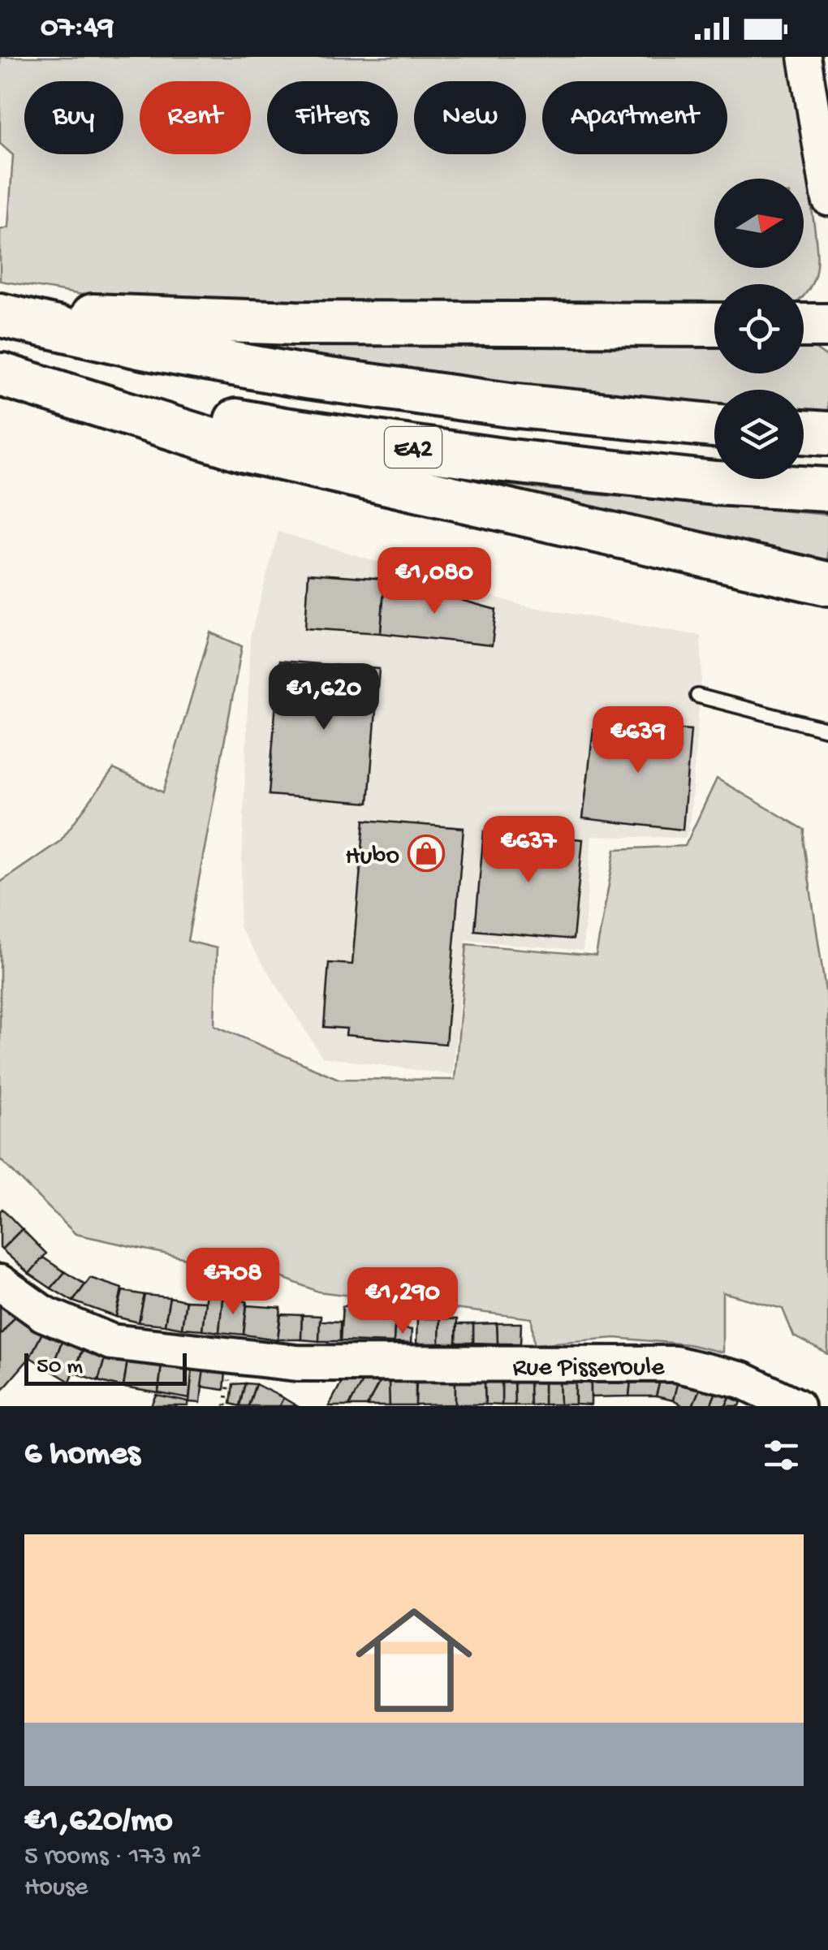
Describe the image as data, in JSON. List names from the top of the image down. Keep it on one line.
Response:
{"streets":{"highway":["E42"],"main road":["Rue Pisseroule"]},"places":{"shop":["Hubo"]},"scale_bar":"50 m","north":"right","page":{"status":"07:49","chip":["Buy","Rent","Filters","New","Apartment"],"price":["€1,080","€1,620","€639","€637","€708","€1,290"],"scale":"50 m","heading":"6 homes","list":[{"name":"€1,620/mo","note":"5 rooms · 173 m² · House"}]}}
